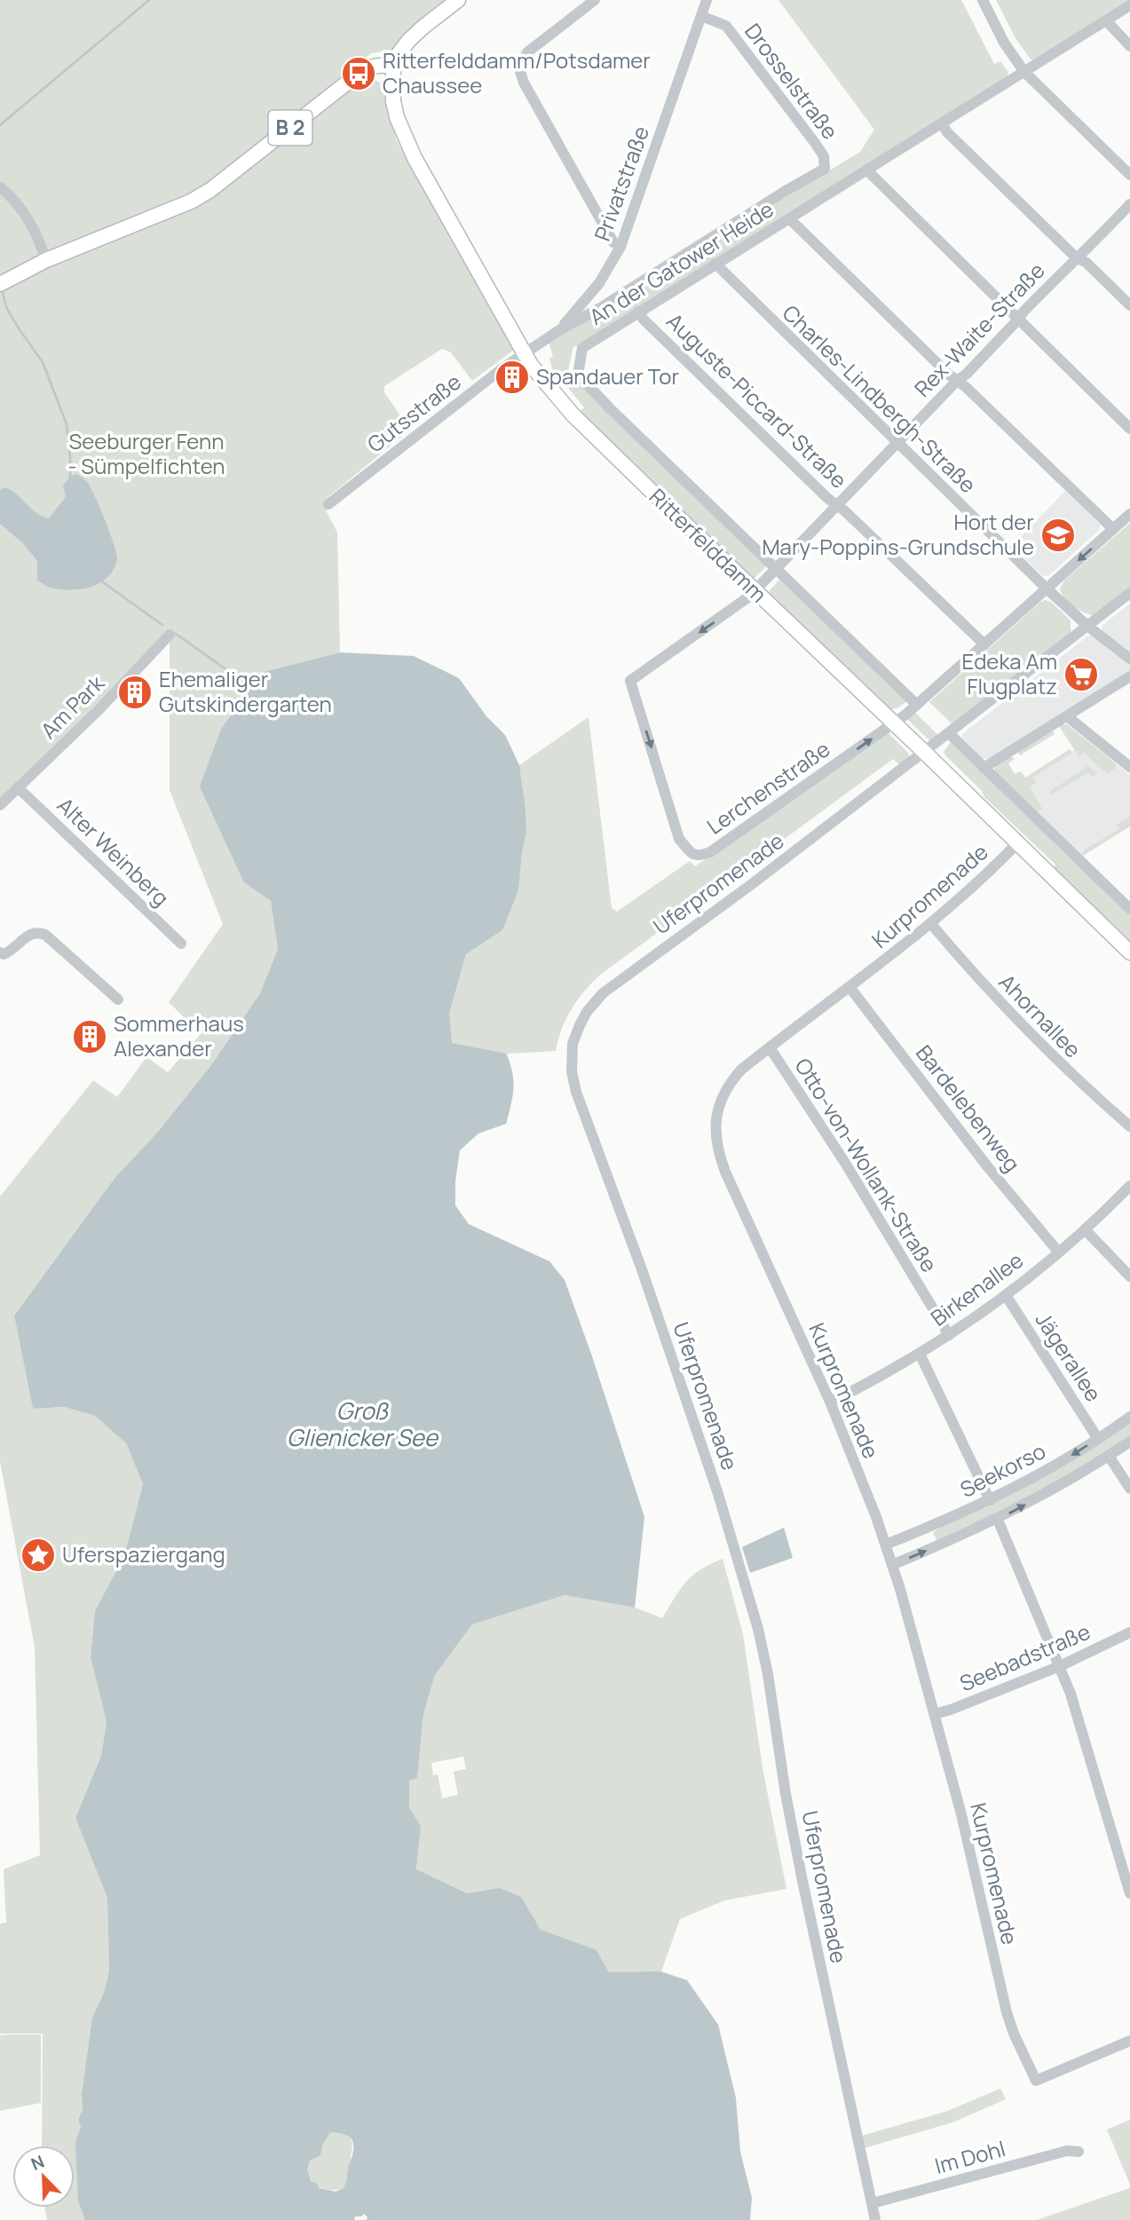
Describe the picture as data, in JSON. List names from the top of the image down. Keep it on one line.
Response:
{"streets":{"main road":["B 2","Ritterfelddamm"],"street":["Drosselstraße","Privatstraße","An der Gatower Heide","Rex-Waite-Straße","Charles-Lindbergh-Straße","Auguste-Piccard-Straße","Gutsstraße","Am Park","Lerchenstraße","Alter Weinberg","Uferpromenade","Kurpromenade","Ahornallee","Bardelebenweg","Otto-von-Wollank-Straße","Birkenallee","Jägerallee","Seekorso","Seebadstraße","Im Dohl"]},"crossings":[["Drosselstraße","Privatstraße"],["Drosselstraße","Gutsstraße"],["Drosselstraße","Ritterfelddamm"],["B 2","Ritterfelddamm"],["An der Gatower Heide","Rex-Waite-Straße"],["An der Gatower Heide","Charles-Lindbergh-Straße"],["An der Gatower Heide","Auguste-Piccard-Straße"],["Rex-Waite-Straße","Charles-Lindbergh-Straße"],["Rex-Waite-Straße","Auguste-Piccard-Straße"],["Rex-Waite-Straße","Ritterfelddamm"],["Rex-Waite-Straße","Lerchenstraße"],["Charles-Lindbergh-Straße","Uferpromenade"],["Gutsstraße","Ritterfelddamm"],["Ritterfelddamm","Lerchenstraße"],["Ritterfelddamm","Uferpromenade"],["Ritterfelddamm","Kurpromenade"],["Am Park","Alter Weinberg"],["Uferpromenade","Im Dohl"],["Kurpromenade","Ahornallee"],["Kurpromenade","Bardelebenweg"],["Kurpromenade","Otto-von-Wollank-Straße"],["Kurpromenade","Birkenallee"],["Kurpromenade","Seekorso"],["Kurpromenade","Seebadstraße"],["Bardelebenweg","Birkenallee"],["Otto-von-Wollank-Straße","Birkenallee"],["Birkenallee","Jägerallee"],["Jägerallee","Seekorso"]],"water":["Groß Glienicker See"],"parks":["Seeburger Fenn - Sümpelfichten"],"places":{"bus stop":["Ritterfelddamm/Potsdamer Chaussee"],"building":["Spandauer Tor","Ehemaliger Gutskindergarten","Sommerhaus Alexander"],"school or university":["Hort der Mary-Poppins-Grundschule"],"supermarket":["Edeka Am Flugplatz"],"place":["Uferspaziergang"]},"north":"top left"}
